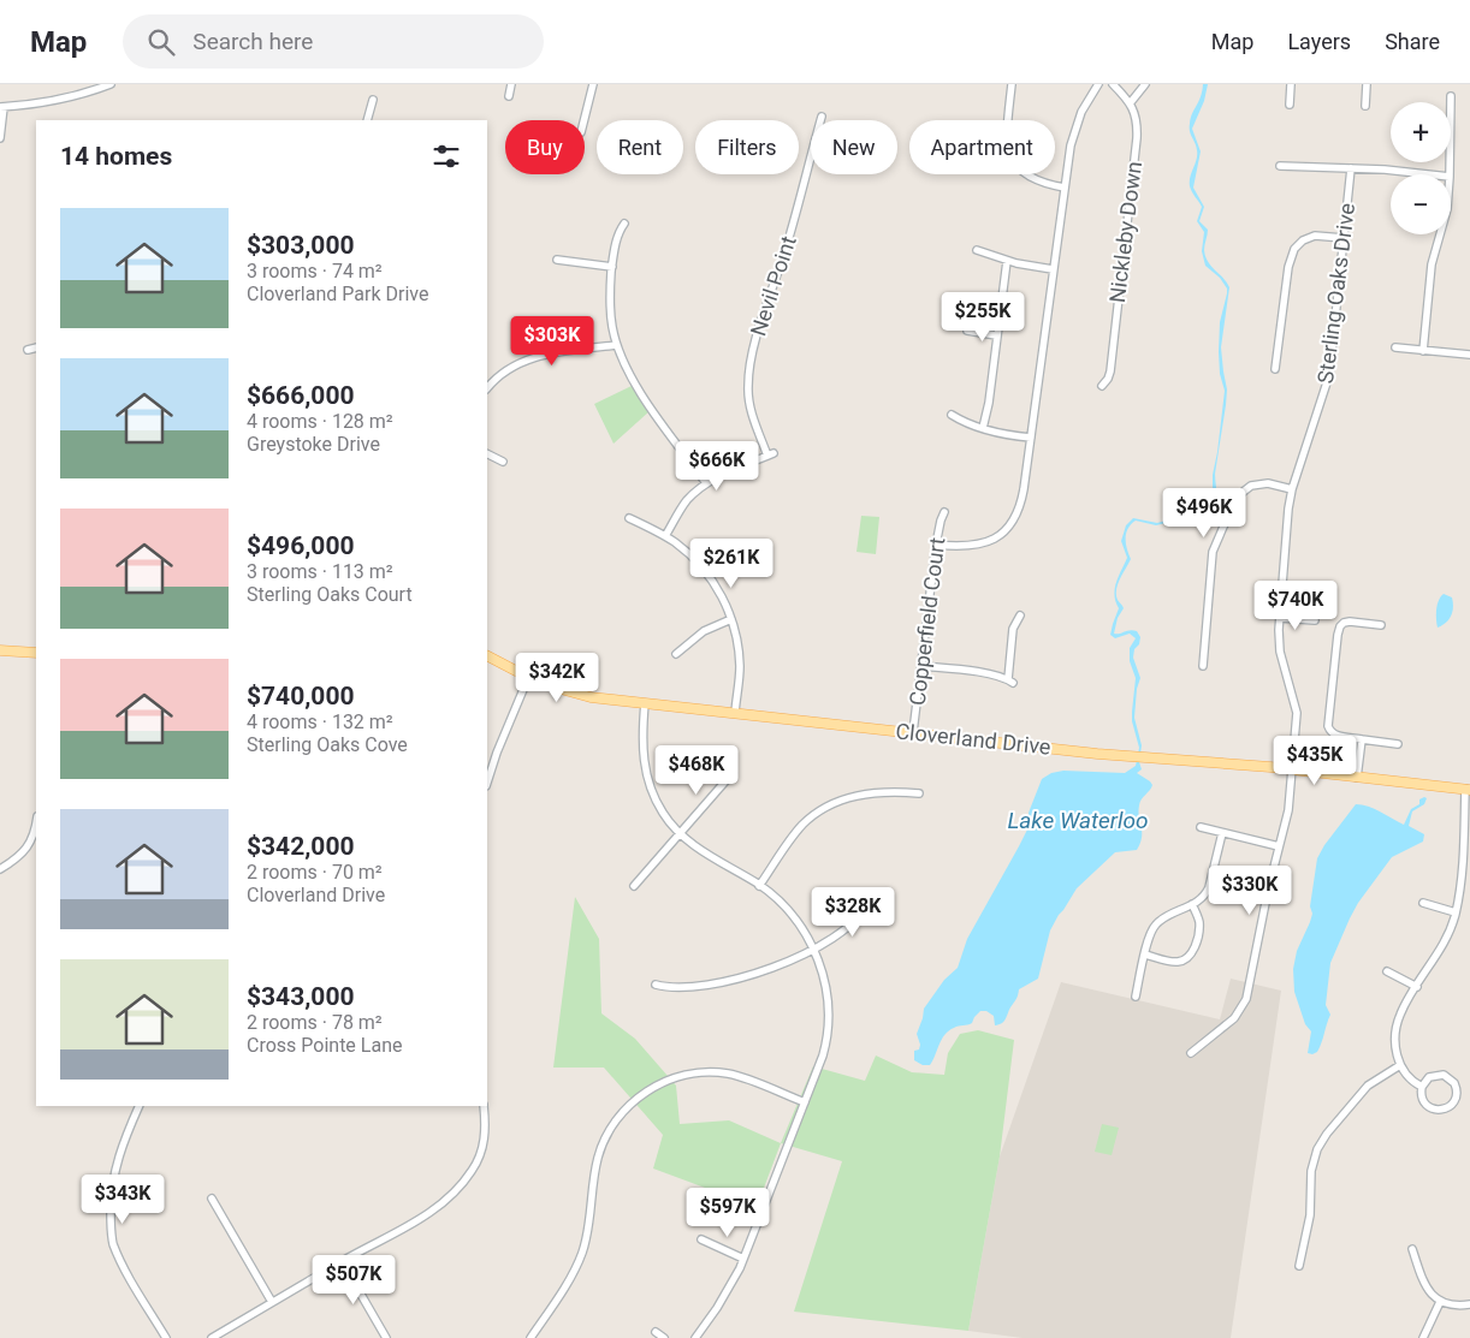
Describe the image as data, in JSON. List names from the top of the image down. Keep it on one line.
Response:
{"streets":{"main road":["Cloverland Drive"],"street":["Nickleby Down","Nevil Point","Sterling Oaks Drive","Copperfield Court"]},"crossings":[["Sterling Oaks Drive","Cloverland Drive"],["Copperfield Court","Cloverland Drive"]],"water":["Lake Waterloo"],"page":{"header":"Map","search":"Search here","nav":["Map","Layers","Share"],"map_buttons":["+","−"],"chip":["Buy","Rent","Filters","New","Apartment"],"heading":"14 homes","list":[{"name":"$303,000","note":"3 rooms · 74 m² · Cloverland Park Drive"},{"name":"$666,000","note":"4 rooms · 128 m² · Greystoke Drive"},{"name":"$496,000","note":"3 rooms · 113 m² · Sterling Oaks Court"},{"name":"$740,000","note":"4 rooms · 132 m² · Sterling Oaks Cove"},{"name":"$342,000","note":"2 rooms · 70 m² · Cloverland Drive"},{"name":"$343,000","note":"2 rooms · 78 m² · Cross Pointe Lane"}],"price":["$255K","$303K","$666K","$496K","$261K","$740K","$342K","$435K","$468K","$330K","$328K","$343K","$597K","$507K"]}}
